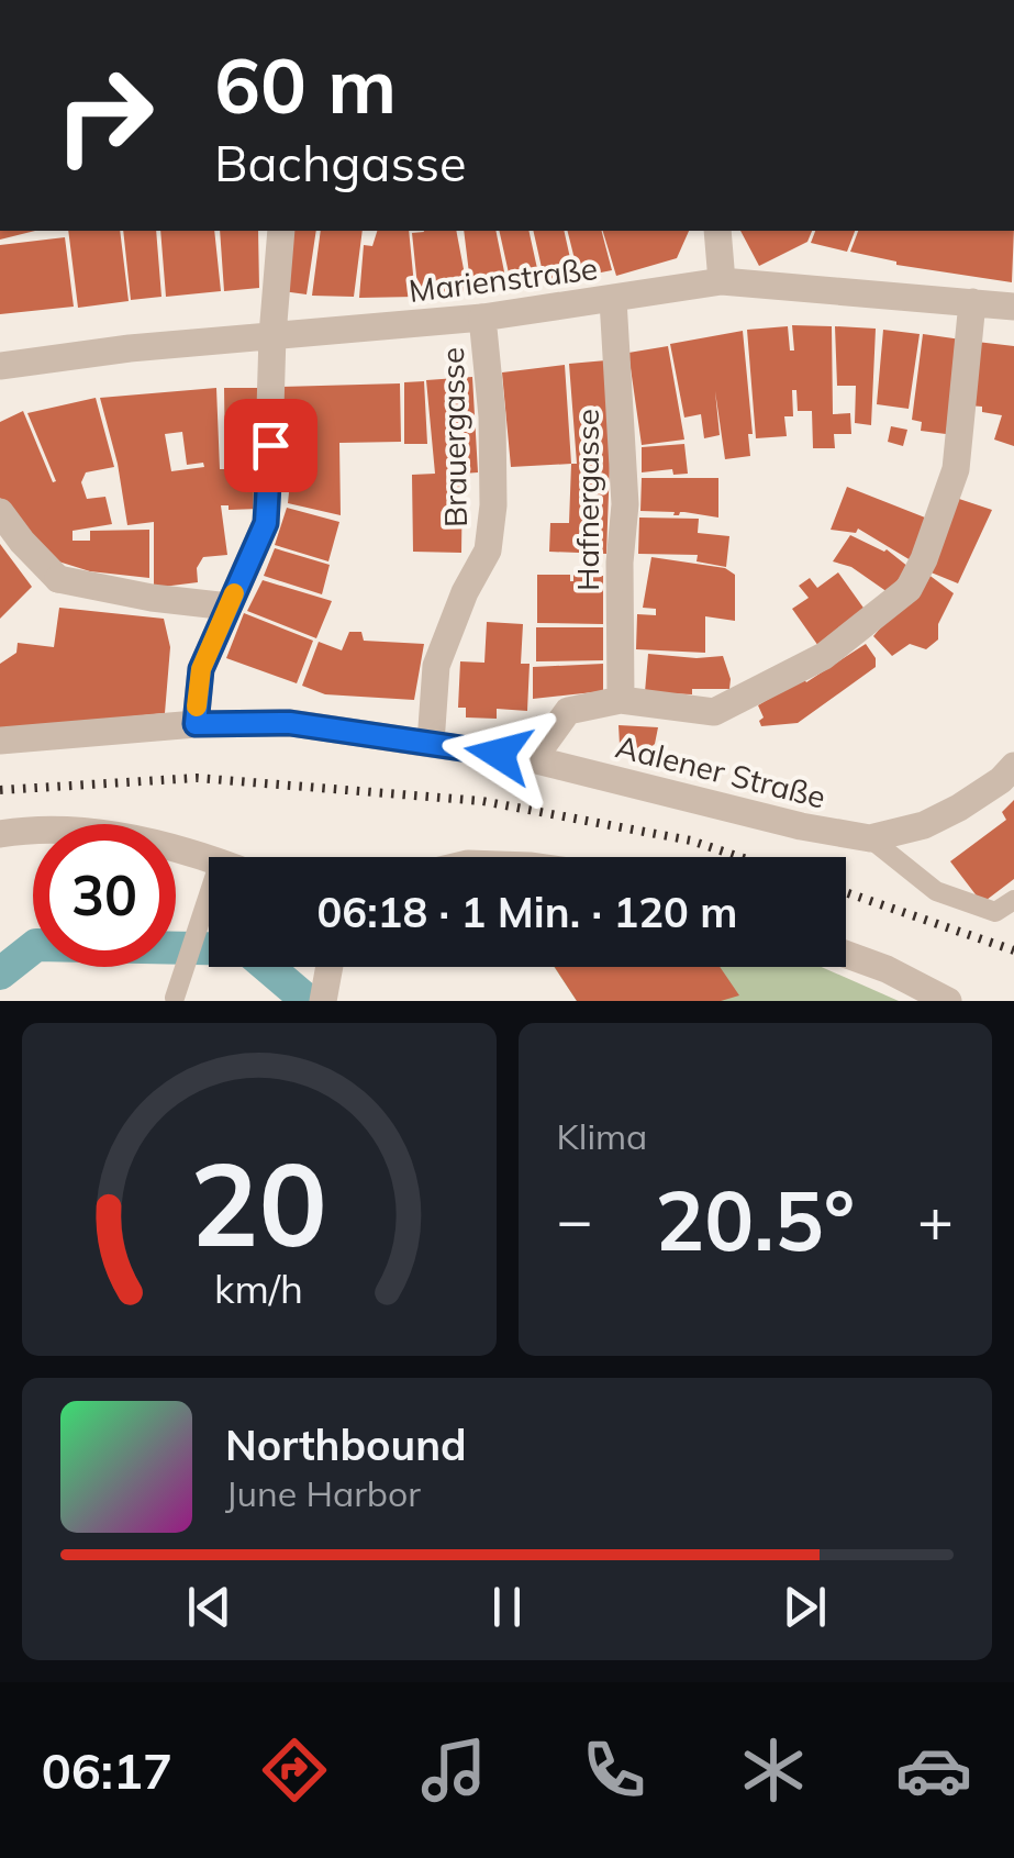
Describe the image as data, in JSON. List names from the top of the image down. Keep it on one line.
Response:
{"streets":{"street":["Marienstraße","Brauergasse","Hafnergasse","Aalener Straße"]},"crossings":[["Marienstraße","Brauergasse"],["Marienstraße","Hafnergasse"],["Brauergasse","Aalener Straße"]],"page":{"turn":["60 m","Bachgasse"],"limit":"30","trip":"06:18 · 1 Min. · 120 m","tile":"Klima","heat":["−","20.5°","+"],"song":["Northbound","June Harbor"],"tabs":"06:17","gauge":["20","km/h"]}}
